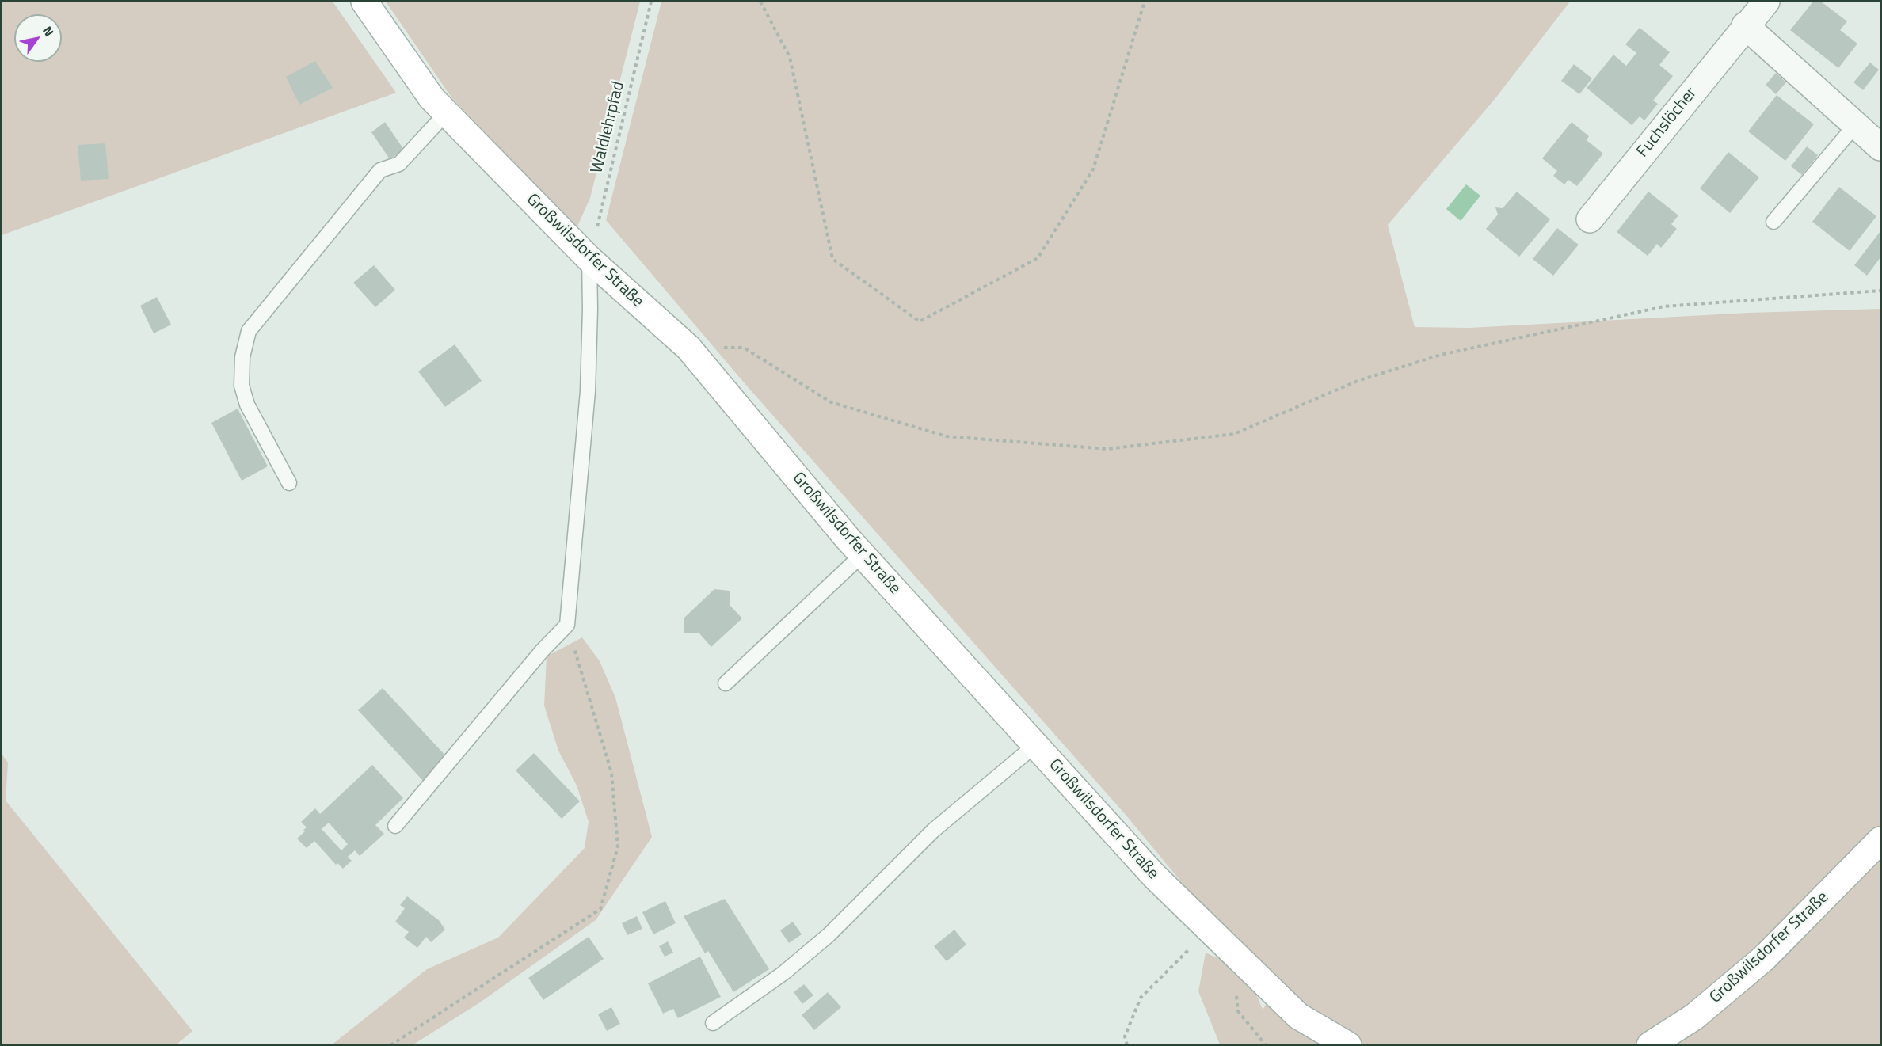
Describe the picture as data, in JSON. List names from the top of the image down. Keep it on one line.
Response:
{"streets":{"street":["Fuchslöcher","Großwilsdorfer Straße"],"path":["Waldlehrpfad"]},"crossings":[["Waldlehrpfad","Großwilsdorfer Straße"]],"north":"top right"}
